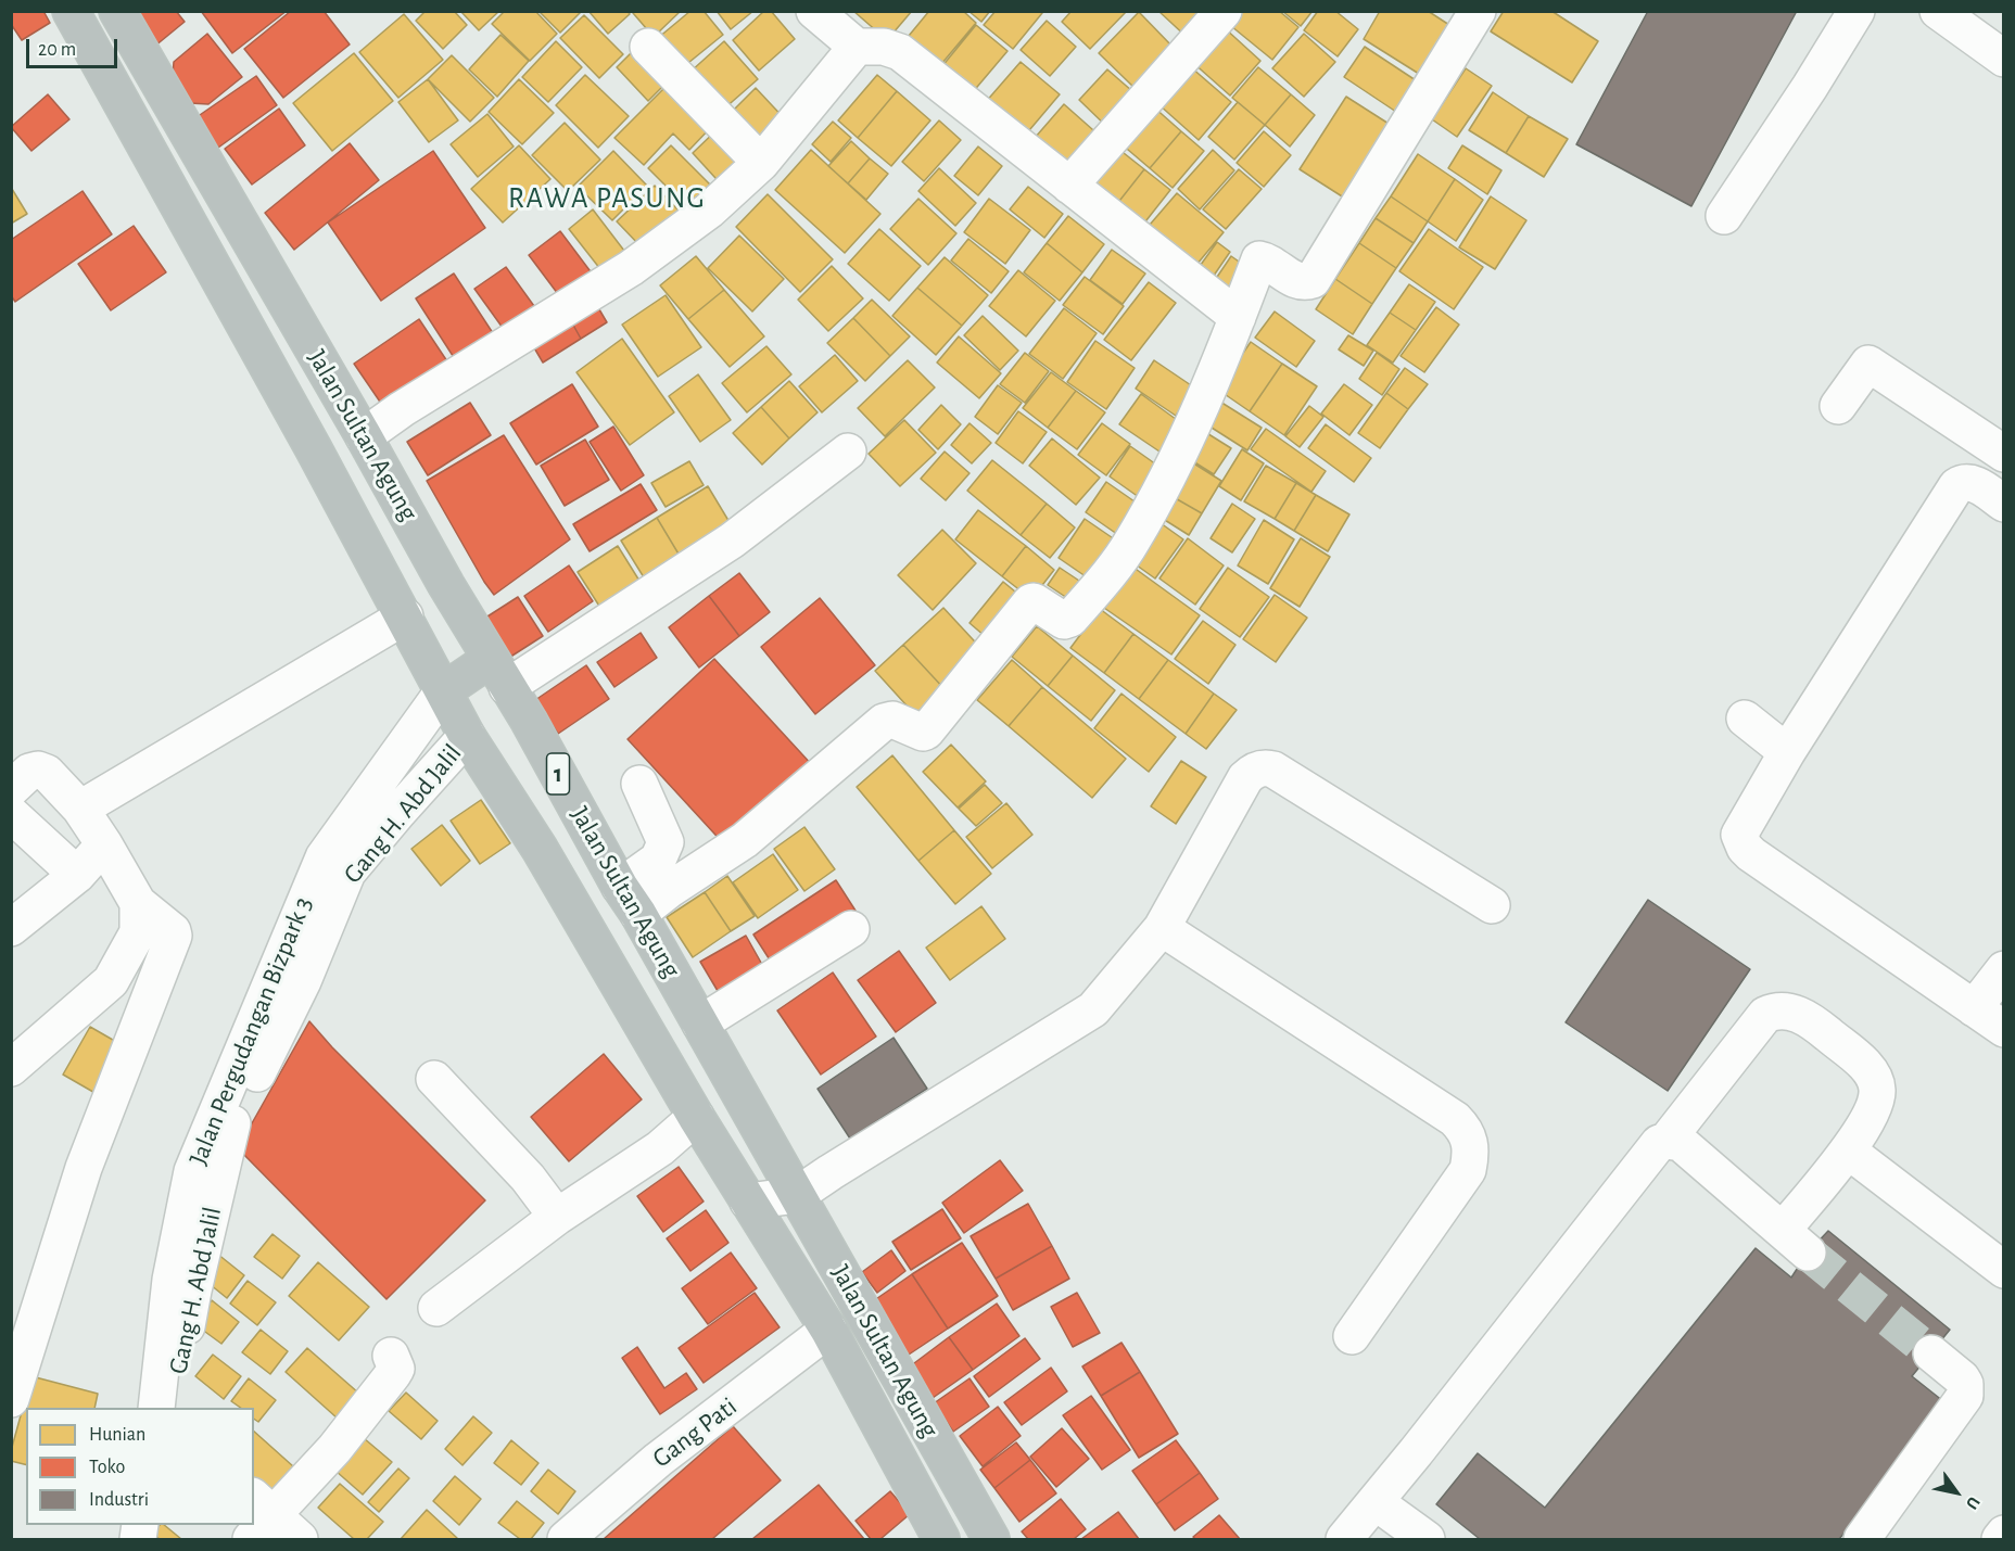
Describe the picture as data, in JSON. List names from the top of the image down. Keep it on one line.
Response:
{"streets":{"highway":["Jalan Sultan Agung","1"],"street":["Gang H. Abd Jalil","Jalan Pergudangan Bizpark 3","Gang Pati"]},"crossings":[["Jalan Sultan Agung","Gang H. Abd Jalil"],["Jalan Sultan Agung","Jalan Pergudangan Bizpark 3"],["Jalan Sultan Agung","Gang Pati"]],"districts":["RAWA PASUNG"],"legend":["Hunian","Toko","Industri"],"scale_bar":"20 m","north":"bottom right"}
